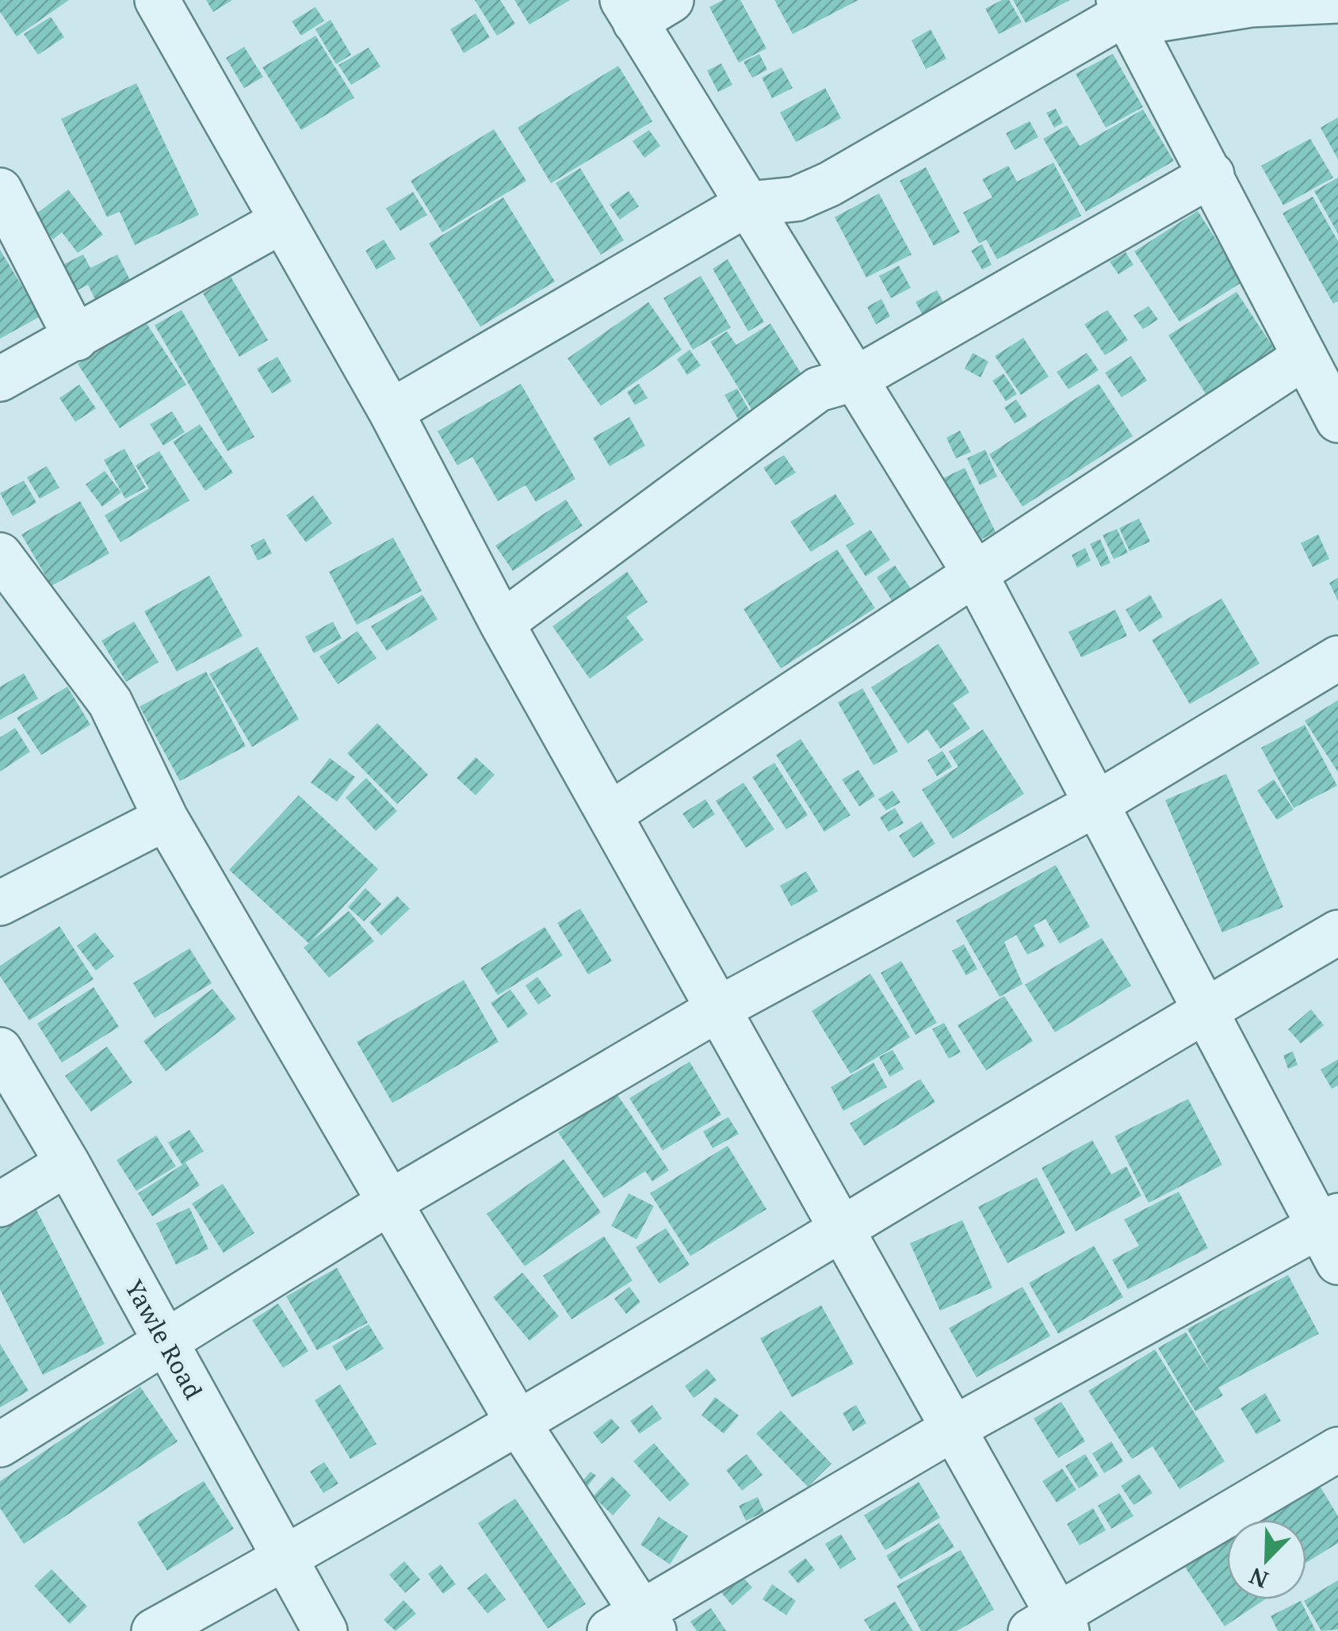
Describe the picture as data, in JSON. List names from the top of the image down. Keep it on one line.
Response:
{"streets":{"street":["Yawle Road"]},"north":"bottom left"}
